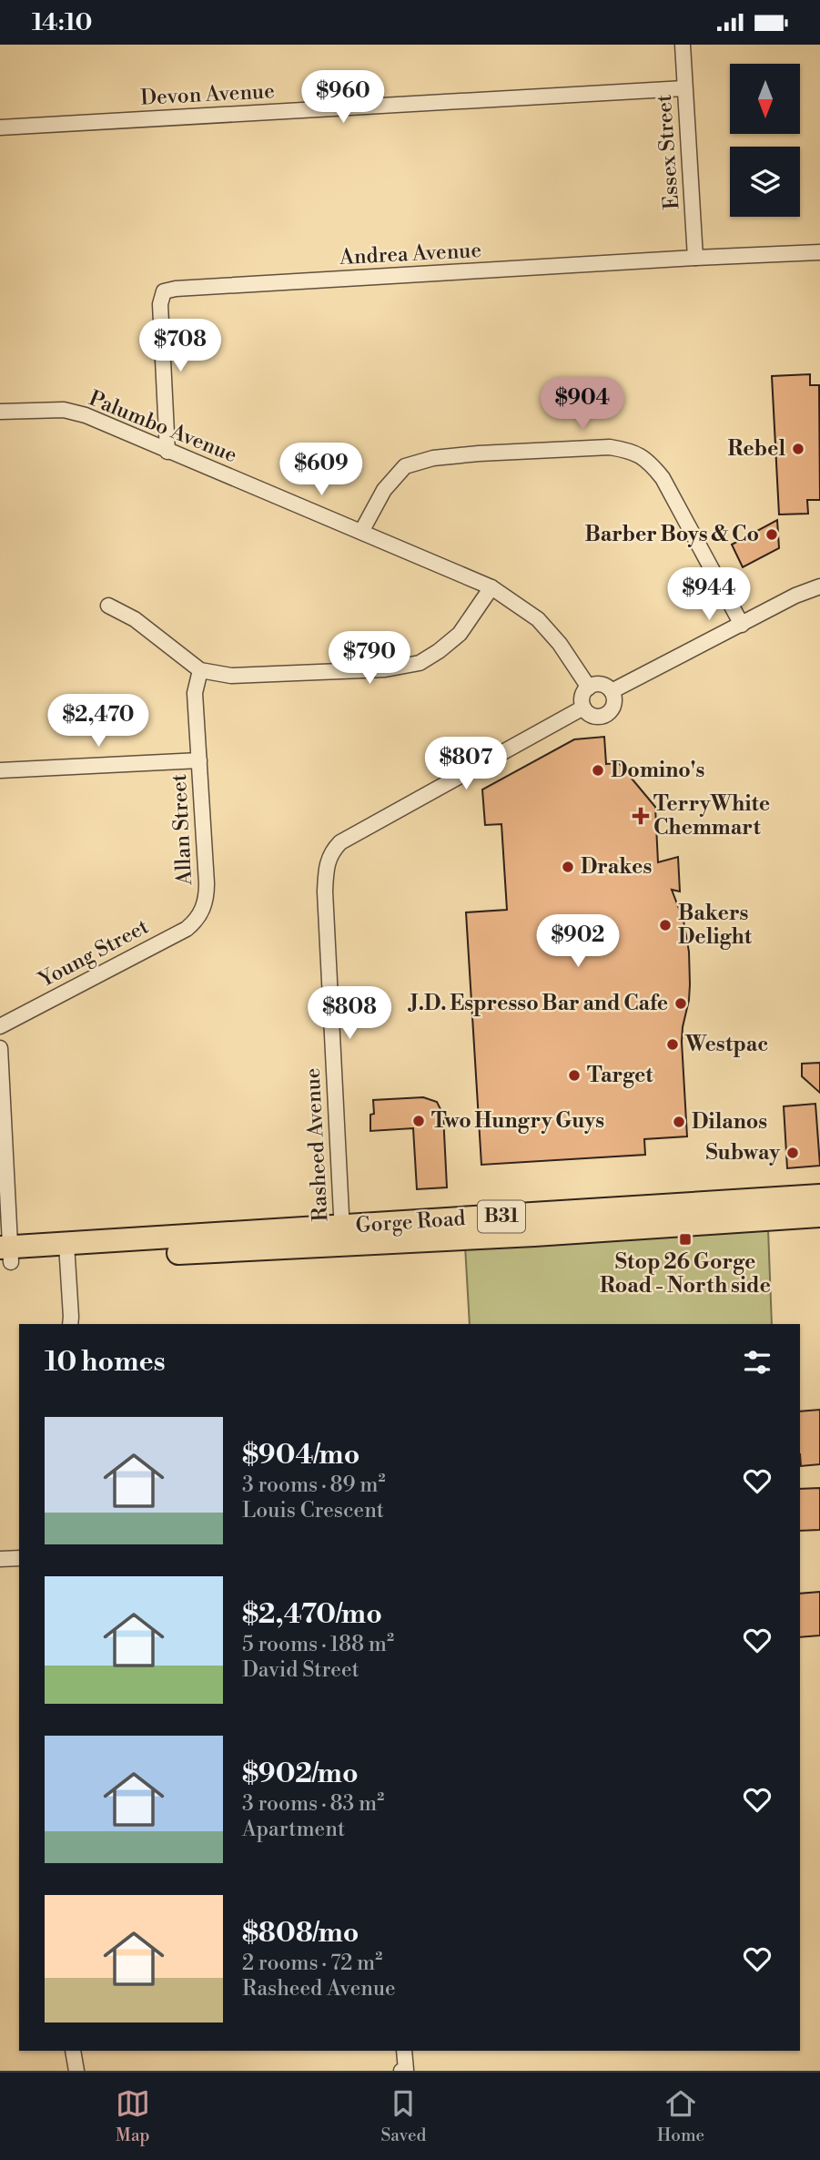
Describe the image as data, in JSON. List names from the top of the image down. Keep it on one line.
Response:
{"streets":{"main road":["B31","Gorge Road"],"street":["Devon Avenue","Essex Street","Andrea Avenue","Palumbo Avenue","Allan Street","Young Street","Rasheed Avenue"]},"crossings":[["Devon Avenue","Essex Street"],["Essex Street","Andrea Avenue"],["Andrea Avenue","Palumbo Avenue"],["Palumbo Avenue","Rasheed Avenue"],["Allan Street","Young Street"],["Rasheed Avenue","Gorge Road"]],"places":{"other":["Rebel","Barber Boys & Co","Domino's","Drakes","Bakers Delight","J.D. Espresso Bar and Cafe","Westpac","Target","Two Hungry Guys","Dilanos","Subway"],"health":["TerryWhite Chemmart"],"transit":["Stop 26 Gorge Road - North side"]},"north":"bottom","page":{"status":"14:10","price":["$960","$708","$904","$609","$944","$790","$2,470","$807","$902","$808"],"heading":"10 homes","list":[{"name":"$904/mo","note":"3 rooms · 89 m² · Louis Crescent"},{"name":"$2,470/mo","note":"5 rooms · 188 m² · David Street"},{"name":"$902/mo","note":"3 rooms · 83 m² · Apartment"},{"name":"$808/mo","note":"2 rooms · 72 m² · Rasheed Avenue"}],"tabs":["Map","Saved","Home"]}}
